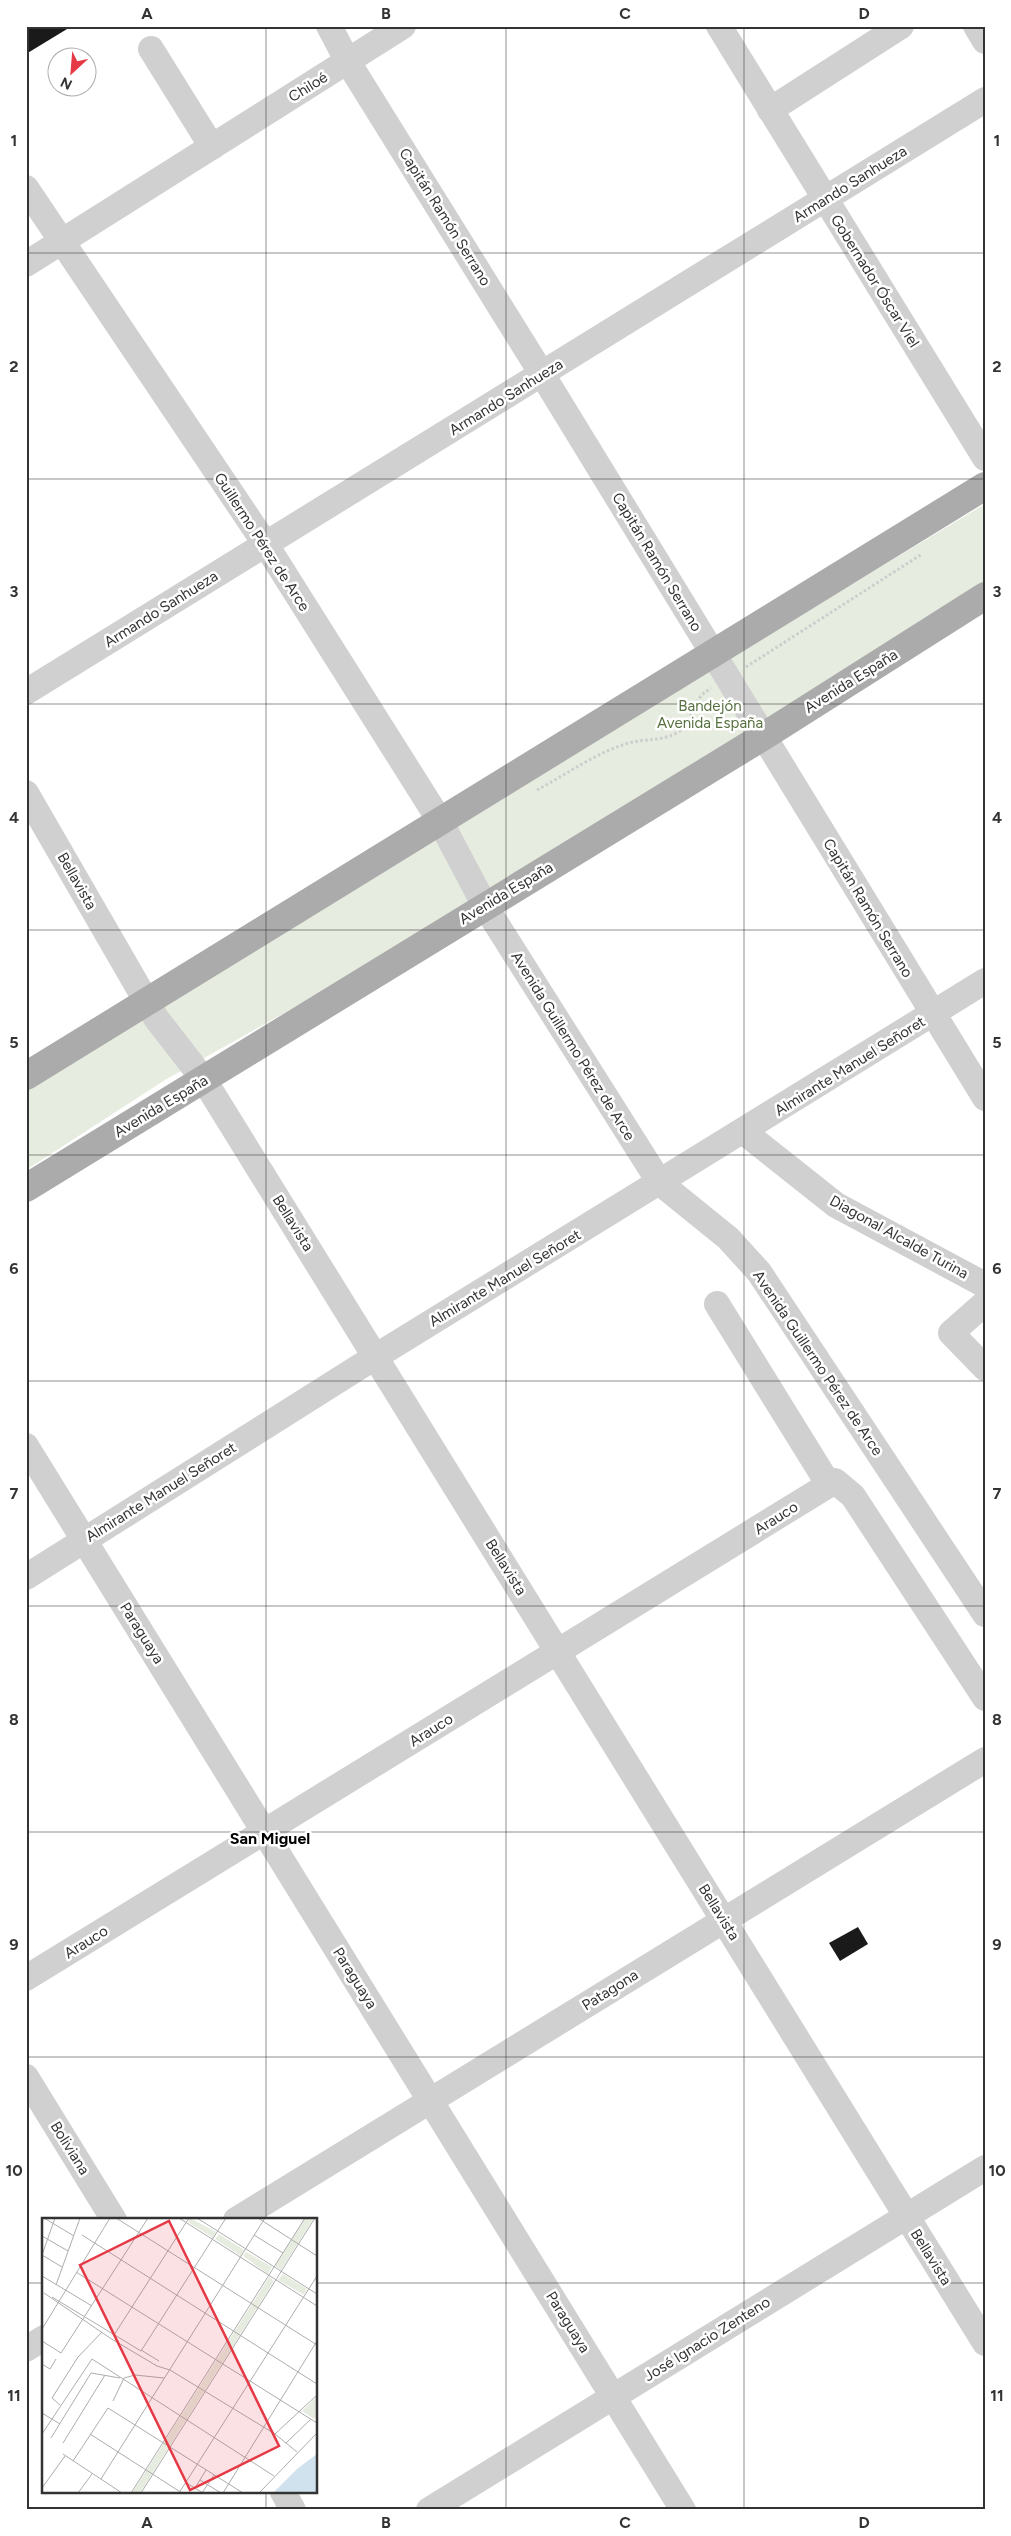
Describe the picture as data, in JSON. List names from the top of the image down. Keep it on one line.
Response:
{"streets":{"main road":["Avenida España"],"street":["Chiloé","Armando Sanhueza","Capitán Ramón Serrano","Gobernador Óscar Viel","Guillermo Pérez de Arce","Bellavista","Avenida Guillermo Pérez de Arce","Almirante Manuel Señoret","Diagonal Alcalde Turina","Arauco","Paraguaya","Patagona","Boliviana","José Ignacio Zenteno"]},"crossings":[["Chiloé","Capitán Ramón Serrano"],["Chiloé","Guillermo Pérez de Arce"],["Armando Sanhueza","Capitán Ramón Serrano"],["Armando Sanhueza","Gobernador Óscar Viel"],["Armando Sanhueza","Guillermo Pérez de Arce"],["Capitán Ramón Serrano","Avenida España"],["Capitán Ramón Serrano","Almirante Manuel Señoret"],["Guillermo Pérez de Arce","Avenida España"],["Guillermo Pérez de Arce","Avenida Guillermo Pérez de Arce"],["Avenida España","Bellavista"],["Avenida España","Avenida Guillermo Pérez de Arce"],["Bellavista","Almirante Manuel Señoret"],["Bellavista","Arauco"],["Bellavista","Patagona"],["Bellavista","José Ignacio Zenteno"],["Avenida Guillermo Pérez de Arce","Almirante Manuel Señoret"],["Almirante Manuel Señoret","Diagonal Alcalde Turina"],["Almirante Manuel Señoret","Paraguaya"],["Arauco","Paraguaya"],["Paraguaya","Patagona"],["Paraguaya","José Ignacio Zenteno"]],"districts":["San Miguel"],"parks":["Bandejón Avenida España"],"north":"bottom left","grid":{"columns":["A","B","C","D"],"rows":["1","2","3","4","5","6","7","8","9","10","11"]}}
